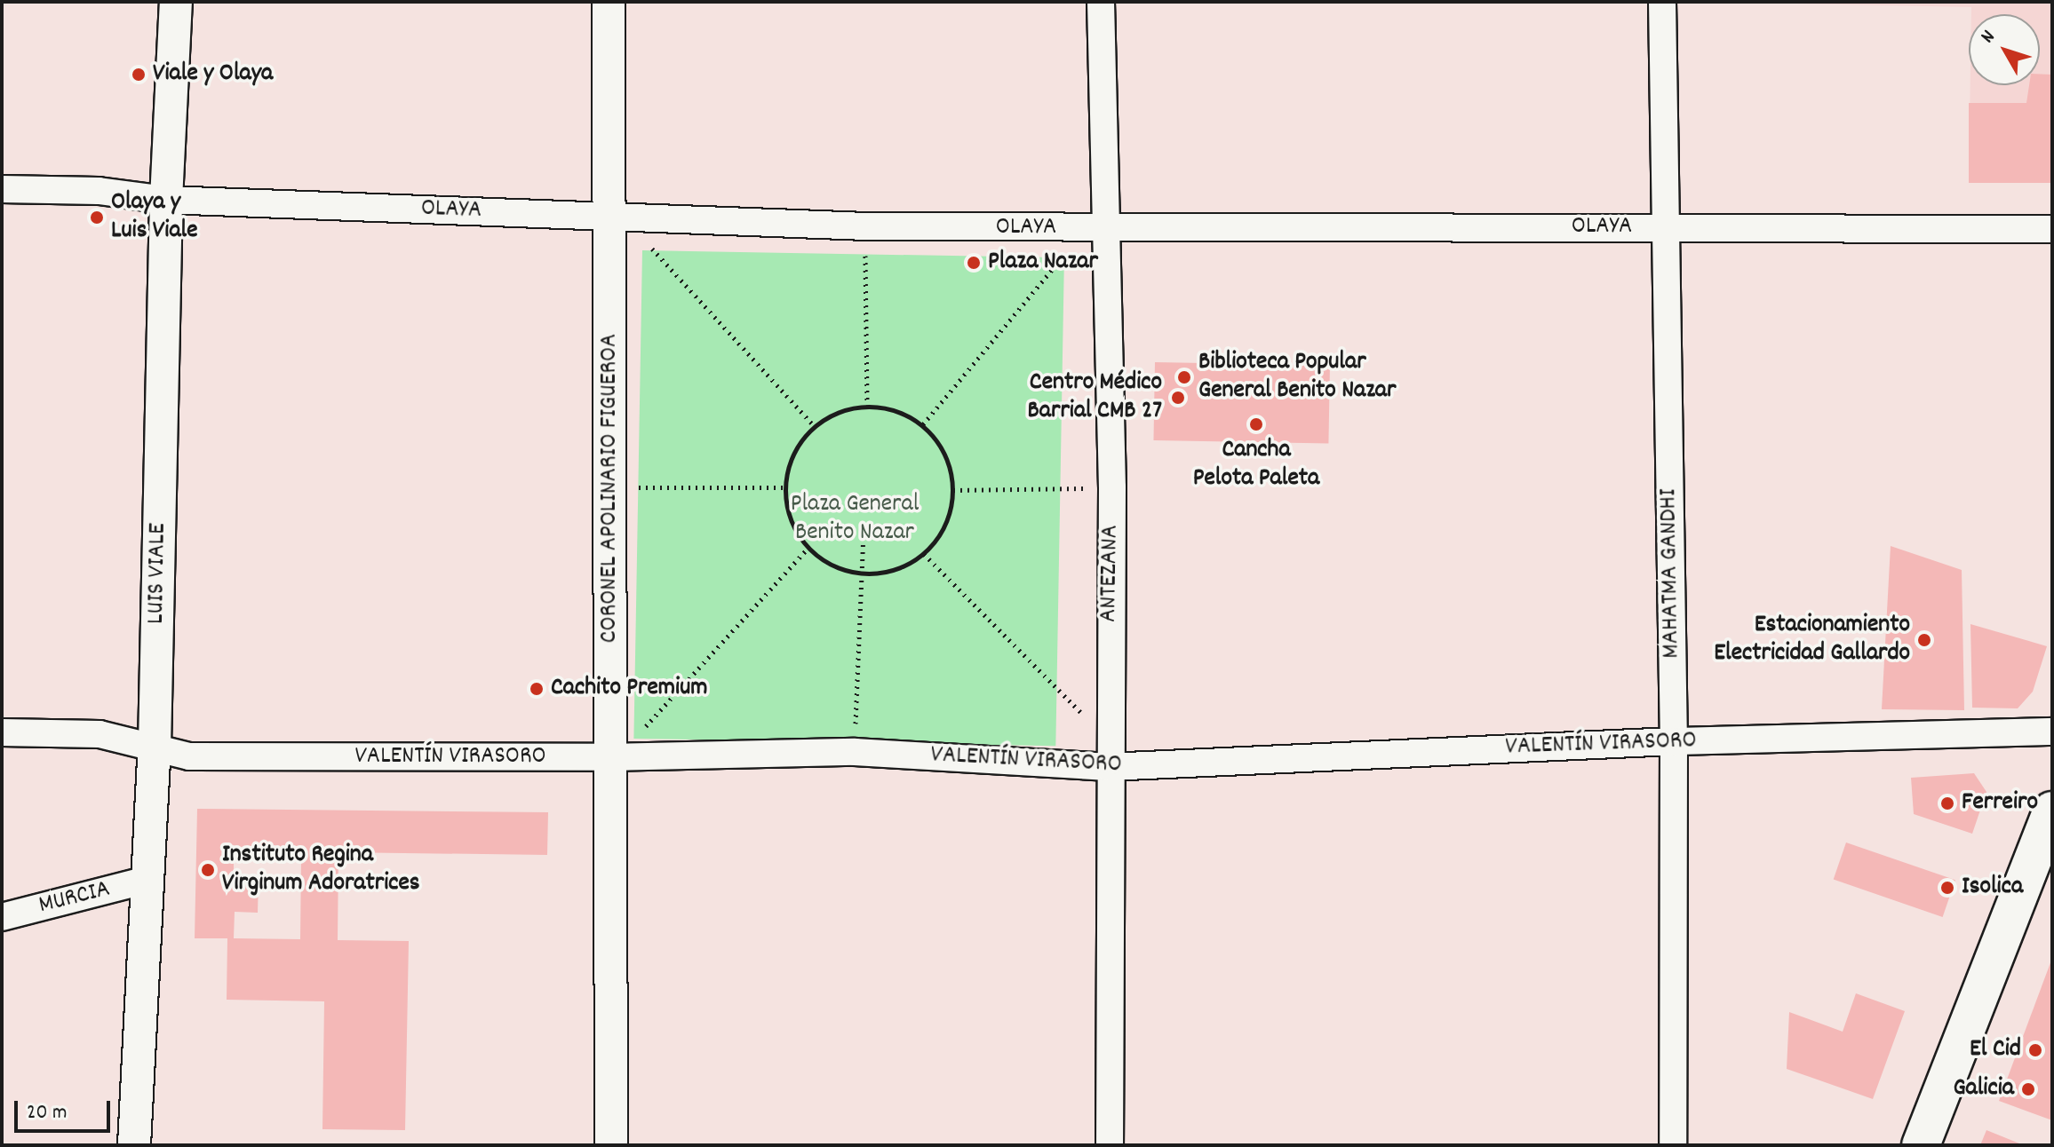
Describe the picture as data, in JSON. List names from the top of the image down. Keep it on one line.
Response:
{"streets":{"street":["OLAYA","CORONEL APOLINARIO FIGUEROA","LUIS VIALE","ANTEZANA","MAHATMA GANDHI","VALENTÍN VIRASORO","MURCIA"]},"crossings":[["OLAYA","CORONEL APOLINARIO FIGUEROA"],["OLAYA","LUIS VIALE"],["OLAYA","ANTEZANA"],["OLAYA","MAHATMA GANDHI"],["CORONEL APOLINARIO FIGUEROA","VALENTÍN VIRASORO"],["LUIS VIALE","VALENTÍN VIRASORO"],["LUIS VIALE","MURCIA"],["ANTEZANA","VALENTÍN VIRASORO"],["MAHATMA GANDHI","VALENTÍN VIRASORO"]],"parks":["Plaza General Benito Nazar"],"places":["Viale y Olaya","Olaya y Luis Viale","Plaza Nazar","Biblioteca Popular General Benito Nazar","Centro Médico Barrial CMB 27","Cancha Pelota Paleta","Estacionamiento Electricidad Gallardo","Cachito Premium","Ferreiro","Instituto Regina Virginum Adoratrices","Isolica","El Cid","Galicia"],"scale_bar":"20 m","north":"top left"}
